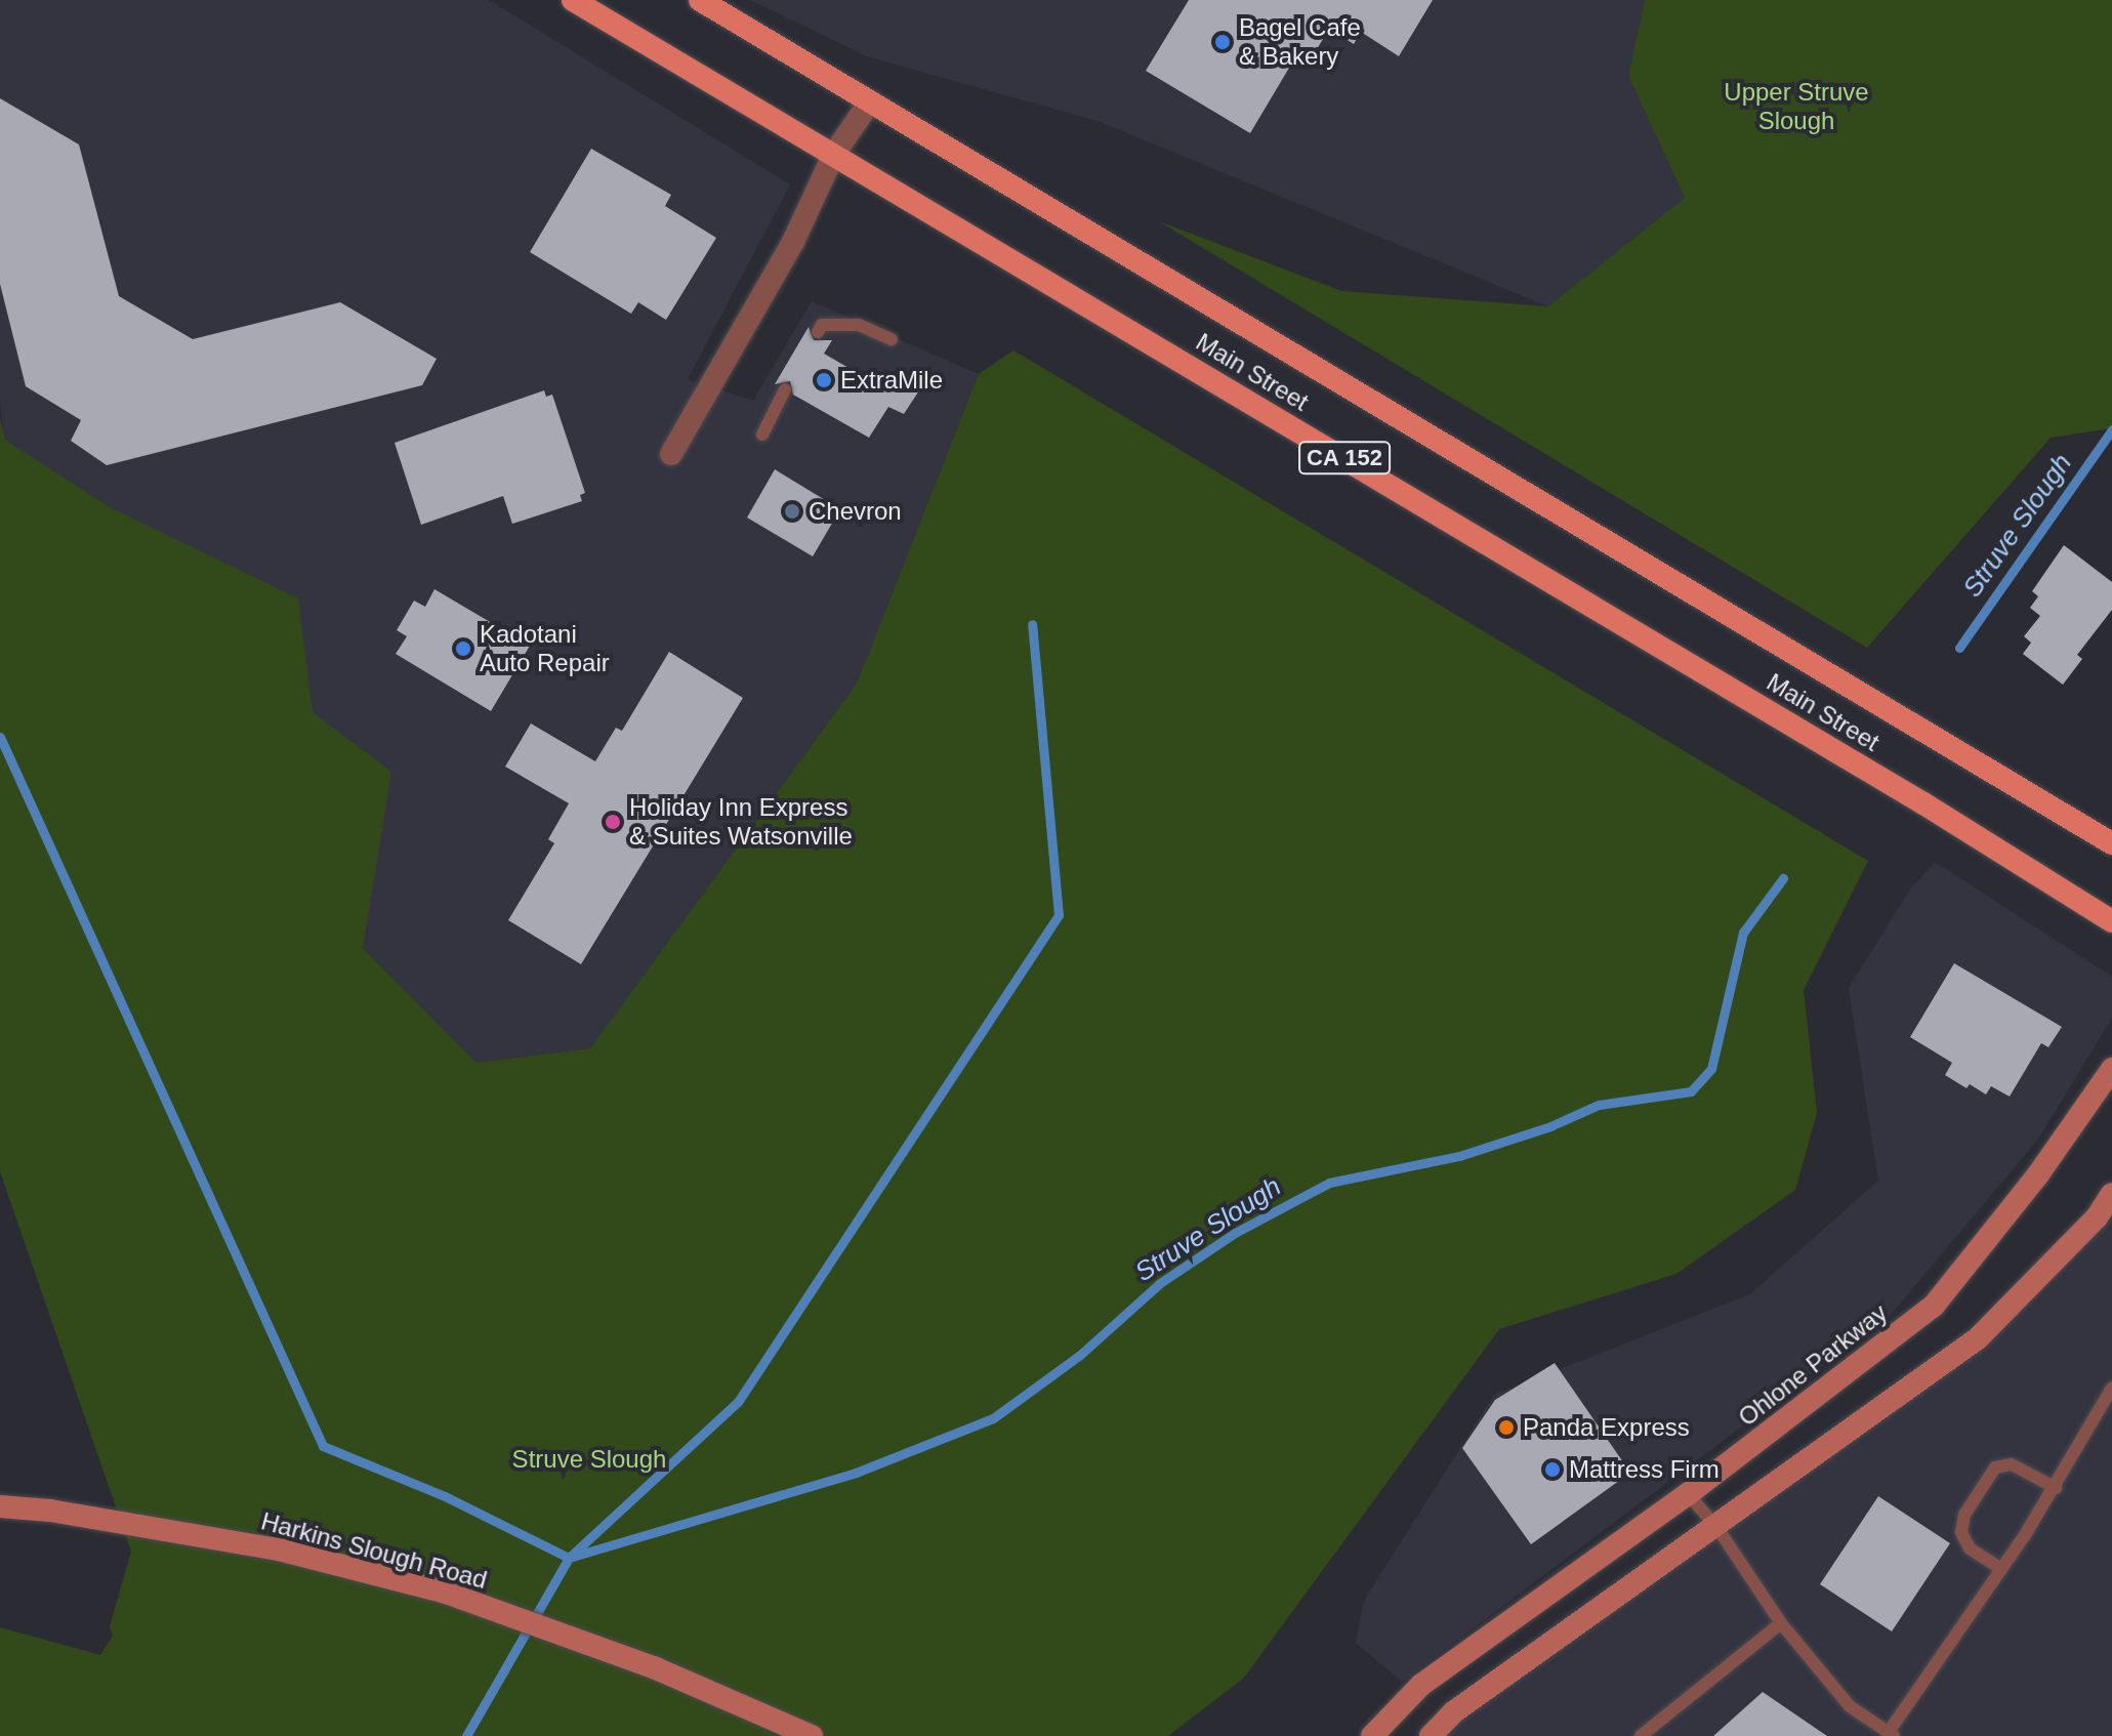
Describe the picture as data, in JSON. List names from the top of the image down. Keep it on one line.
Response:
{"streets":{"main road":["Main Street","CA 152","Ohlone Parkway","Harkins Slough Road"]},"water":["Struve Slough"],"parks":["Upper Struve Slough","Struve Slough"],"places":["Bagel Cafe & Bakery","ExtraMile","Chevron","Kadotani Auto Repair","Holiday Inn Express & Suites Watsonville","Panda Express","Mattress Firm"]}
